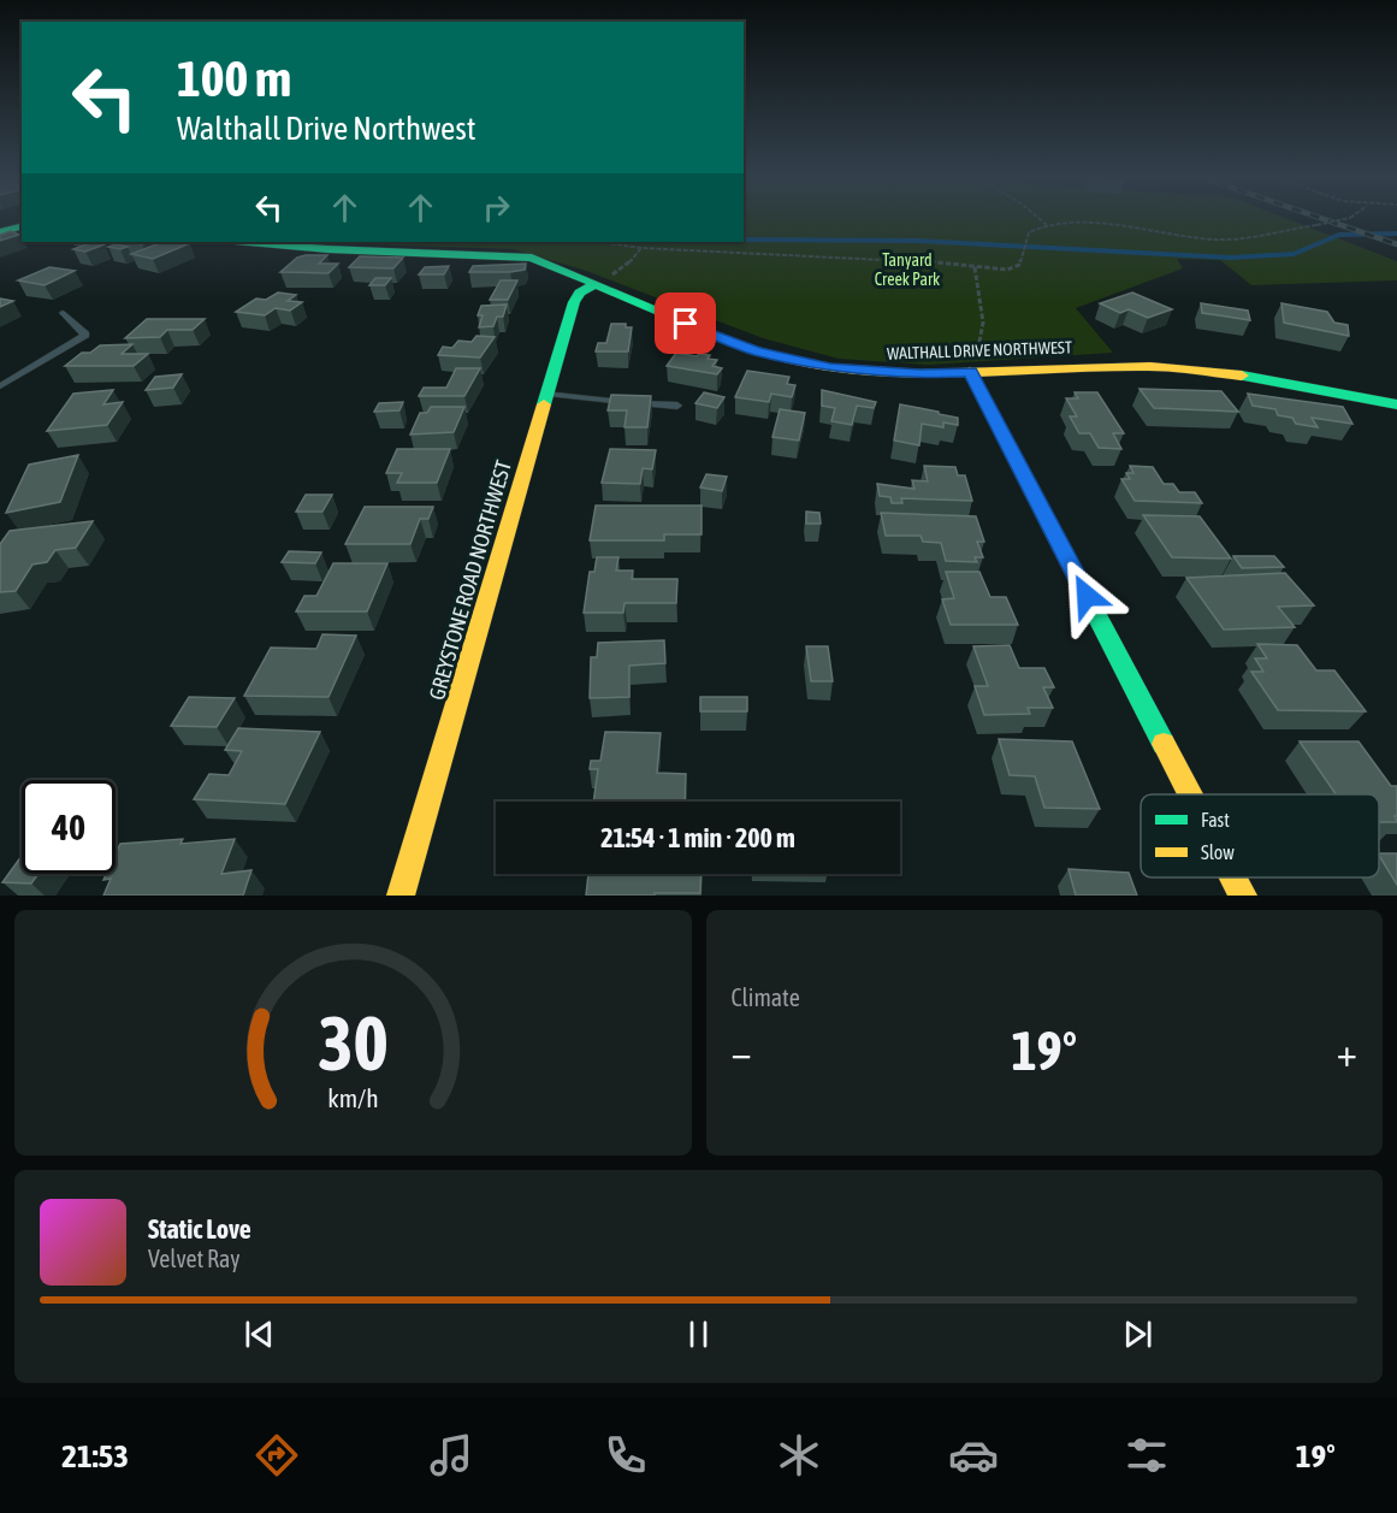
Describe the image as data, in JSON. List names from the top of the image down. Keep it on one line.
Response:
{"streets":{"street":["WALTHALL DRIVE NORTHWEST","GREYSTONE ROAD NORTHWEST"]},"crossings":[["WALTHALL DRIVE NORTHWEST","GREYSTONE ROAD NORTHWEST"]],"parks":["Tanyard Creek Park"],"legend":["Fast","Slow"],"page":{"turn":["100 m","Walthall Drive Northwest"],"limit":"40","trip":"21:54 · 1 min · 200 m","tile":"Climate","heat":["−","19°","+"],"song":["Static Love","Velvet Ray"],"tabs":["21:53","19°"],"gauge":["30","km/h"]}}
